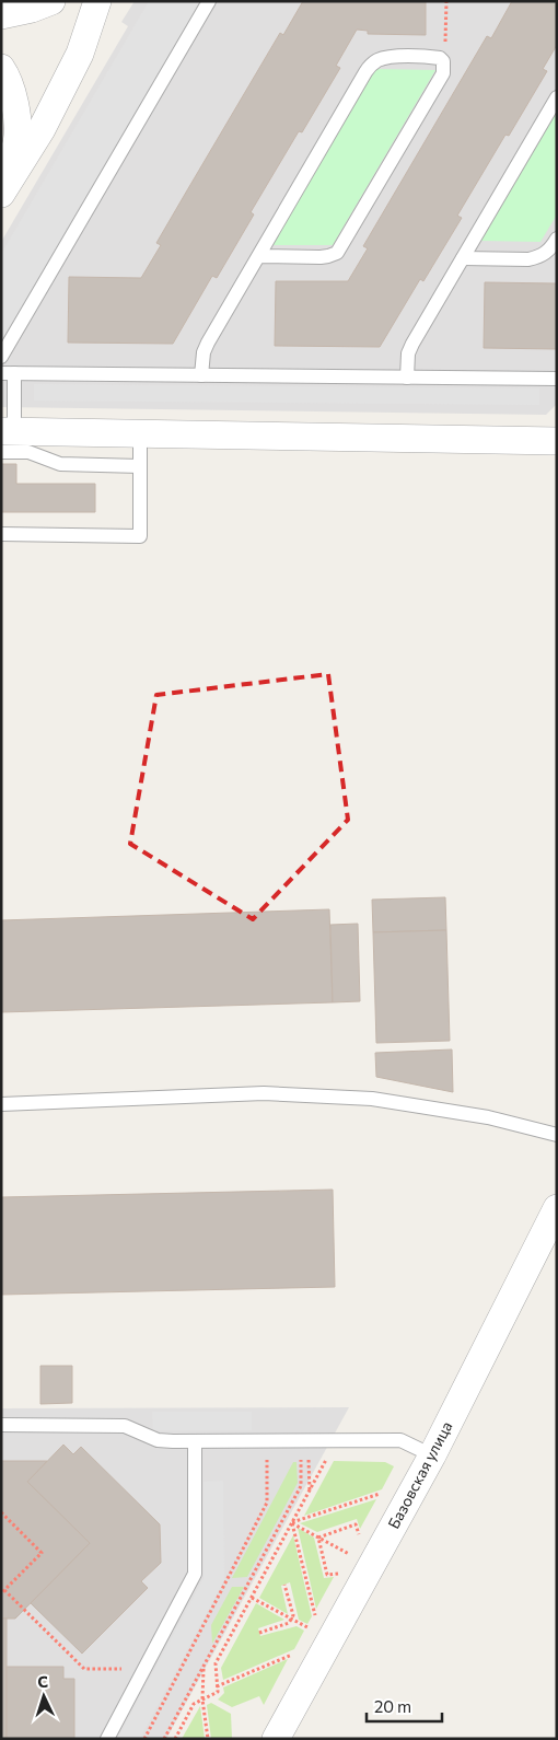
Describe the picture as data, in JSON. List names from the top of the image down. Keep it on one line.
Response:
{"streets":{"street":["Базовская улица"]},"scale_bar":"20 m","north":"top"}
